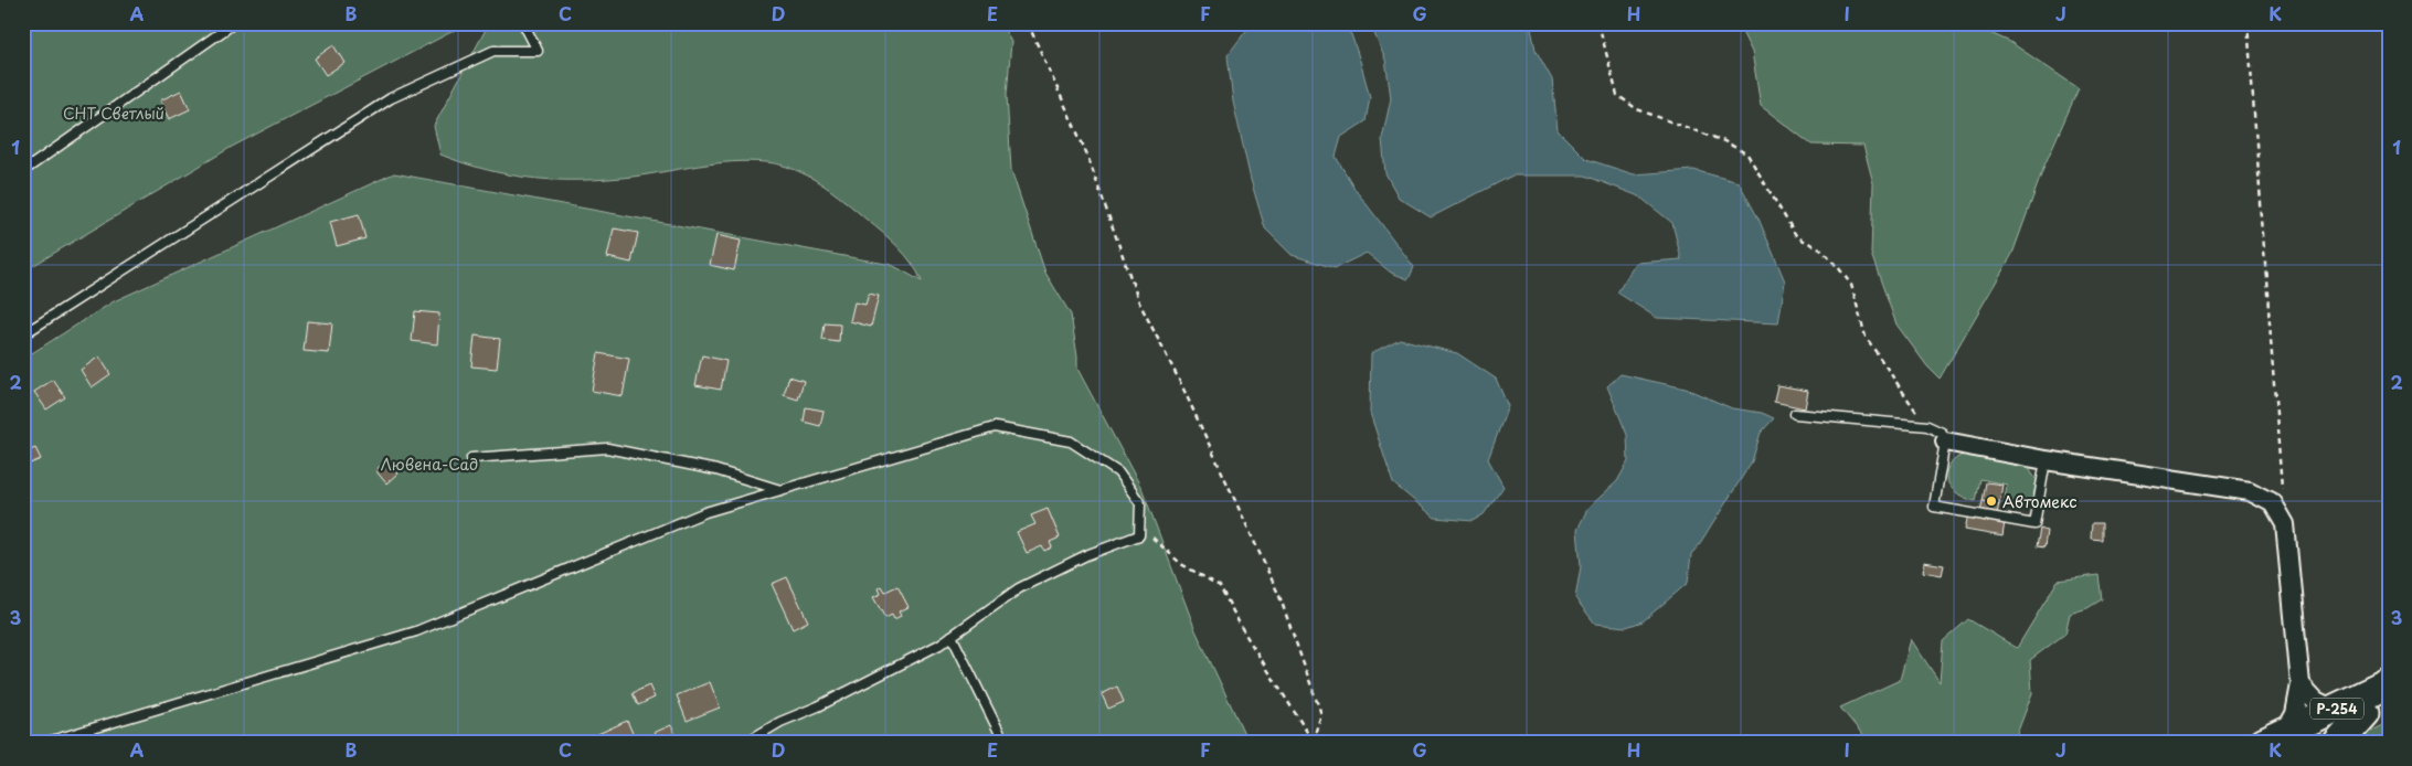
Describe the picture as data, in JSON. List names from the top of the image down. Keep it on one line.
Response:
{"streets":{"highway":["Р-254"]},"parks":["СНТ Светлый","Лювена-Сад"],"places":["Автомекс"],"grid":{"columns":["A","B","C","D","E","F","G","H","I","J","K"],"rows":["1","2","3"]}}
